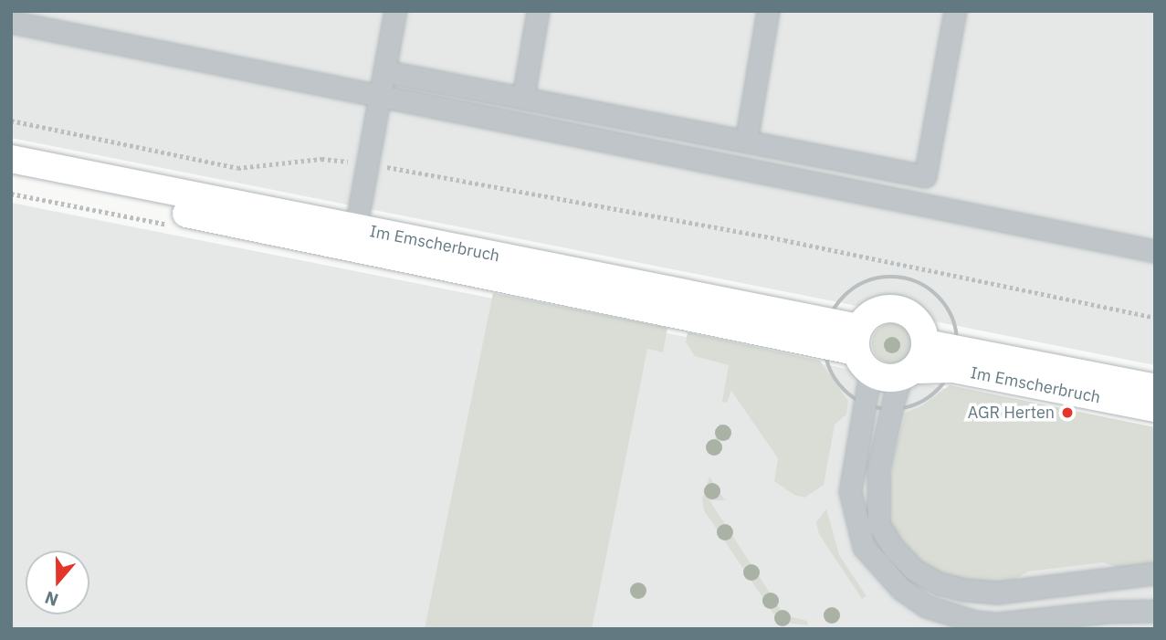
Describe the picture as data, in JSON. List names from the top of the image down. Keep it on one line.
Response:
{"streets":{"main road":["Im Emscherbruch"]},"places":["AGR Herten"],"north":"bottom"}
